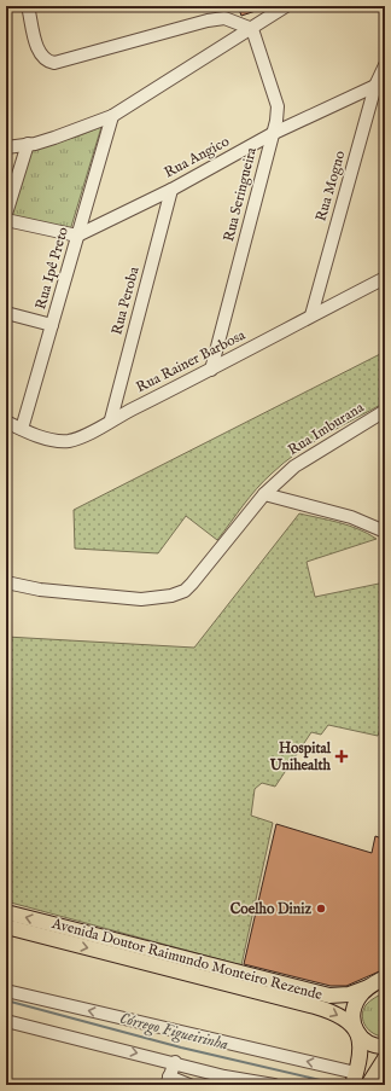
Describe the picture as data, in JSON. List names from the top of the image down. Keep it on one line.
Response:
{"streets":{"main road":["Avenida Doutor Raimundo Monteiro Rezende"],"street":["Rua Angico","Rua Mogno","Rua Seringueira","Rua Ipê Preto","Rua Peroba","Rua Rainer Barbosa","Rua Imburana"]},"crossings":[["Rua Angico","Rua Mogno"],["Rua Angico","Rua Seringueira"],["Rua Angico","Rua Ipê Preto"],["Rua Angico","Rua Peroba"],["Rua Mogno","Rua Rainer Barbosa"],["Rua Seringueira","Rua Rainer Barbosa"],["Rua Ipê Preto","Rua Rainer Barbosa"],["Rua Peroba","Rua Rainer Barbosa"]],"water":["Córrego Figueirinha"],"places":{"health":["Hospital Unihealth"],"other":["Coelho Diniz"]}}
